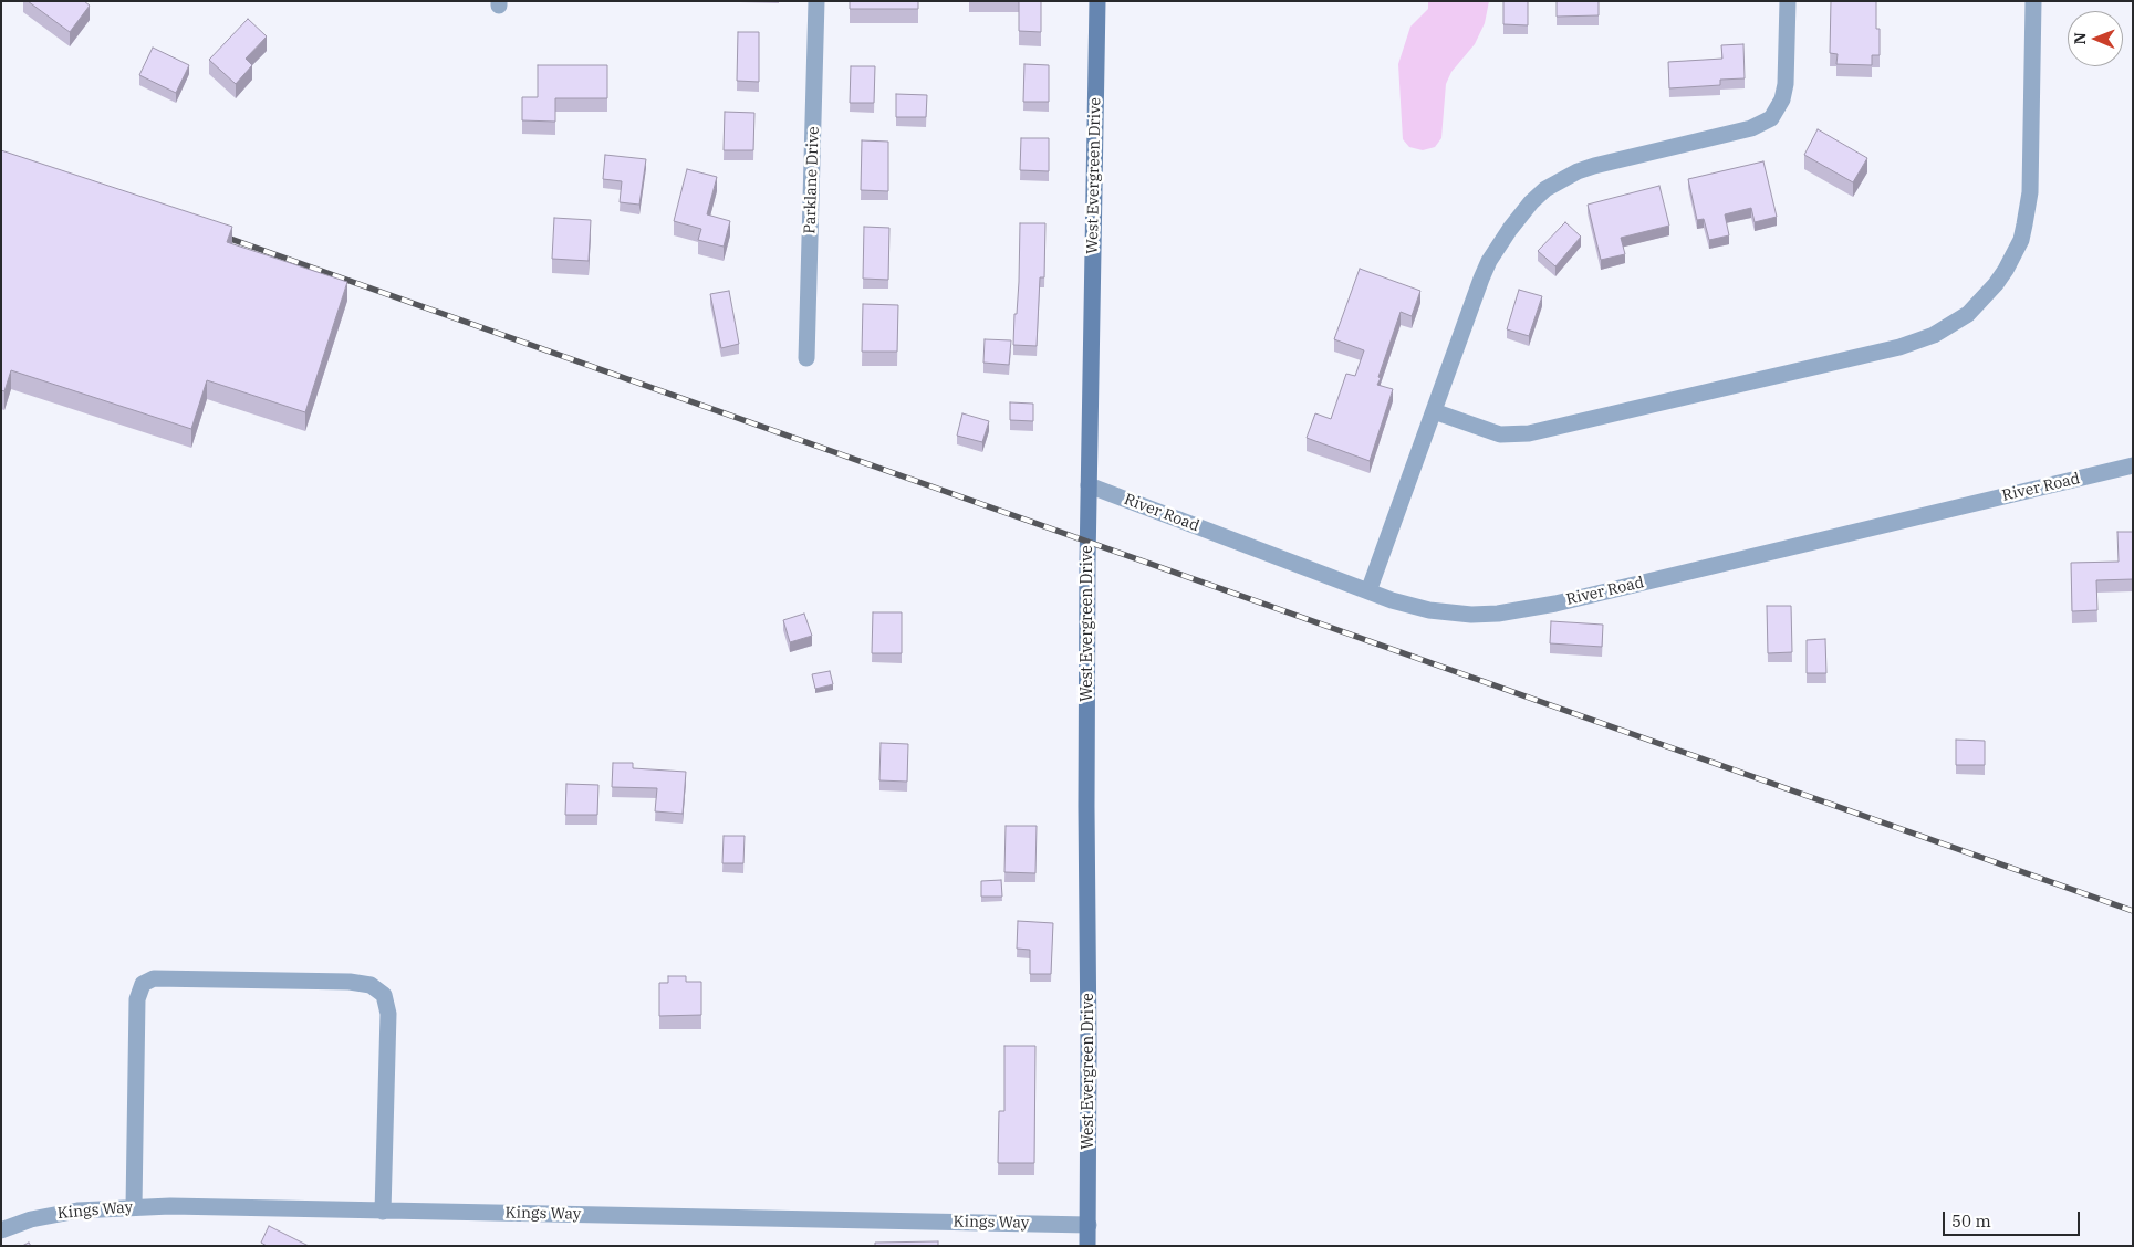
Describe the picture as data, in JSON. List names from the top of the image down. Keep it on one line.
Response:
{"streets":{"street":["West Evergreen Drive","Parklane Drive","River Road","Kings Way"]},"crossings":[["West Evergreen Drive","River Road"],["West Evergreen Drive","Kings Way"]],"scale_bar":"50 m","north":"left"}
